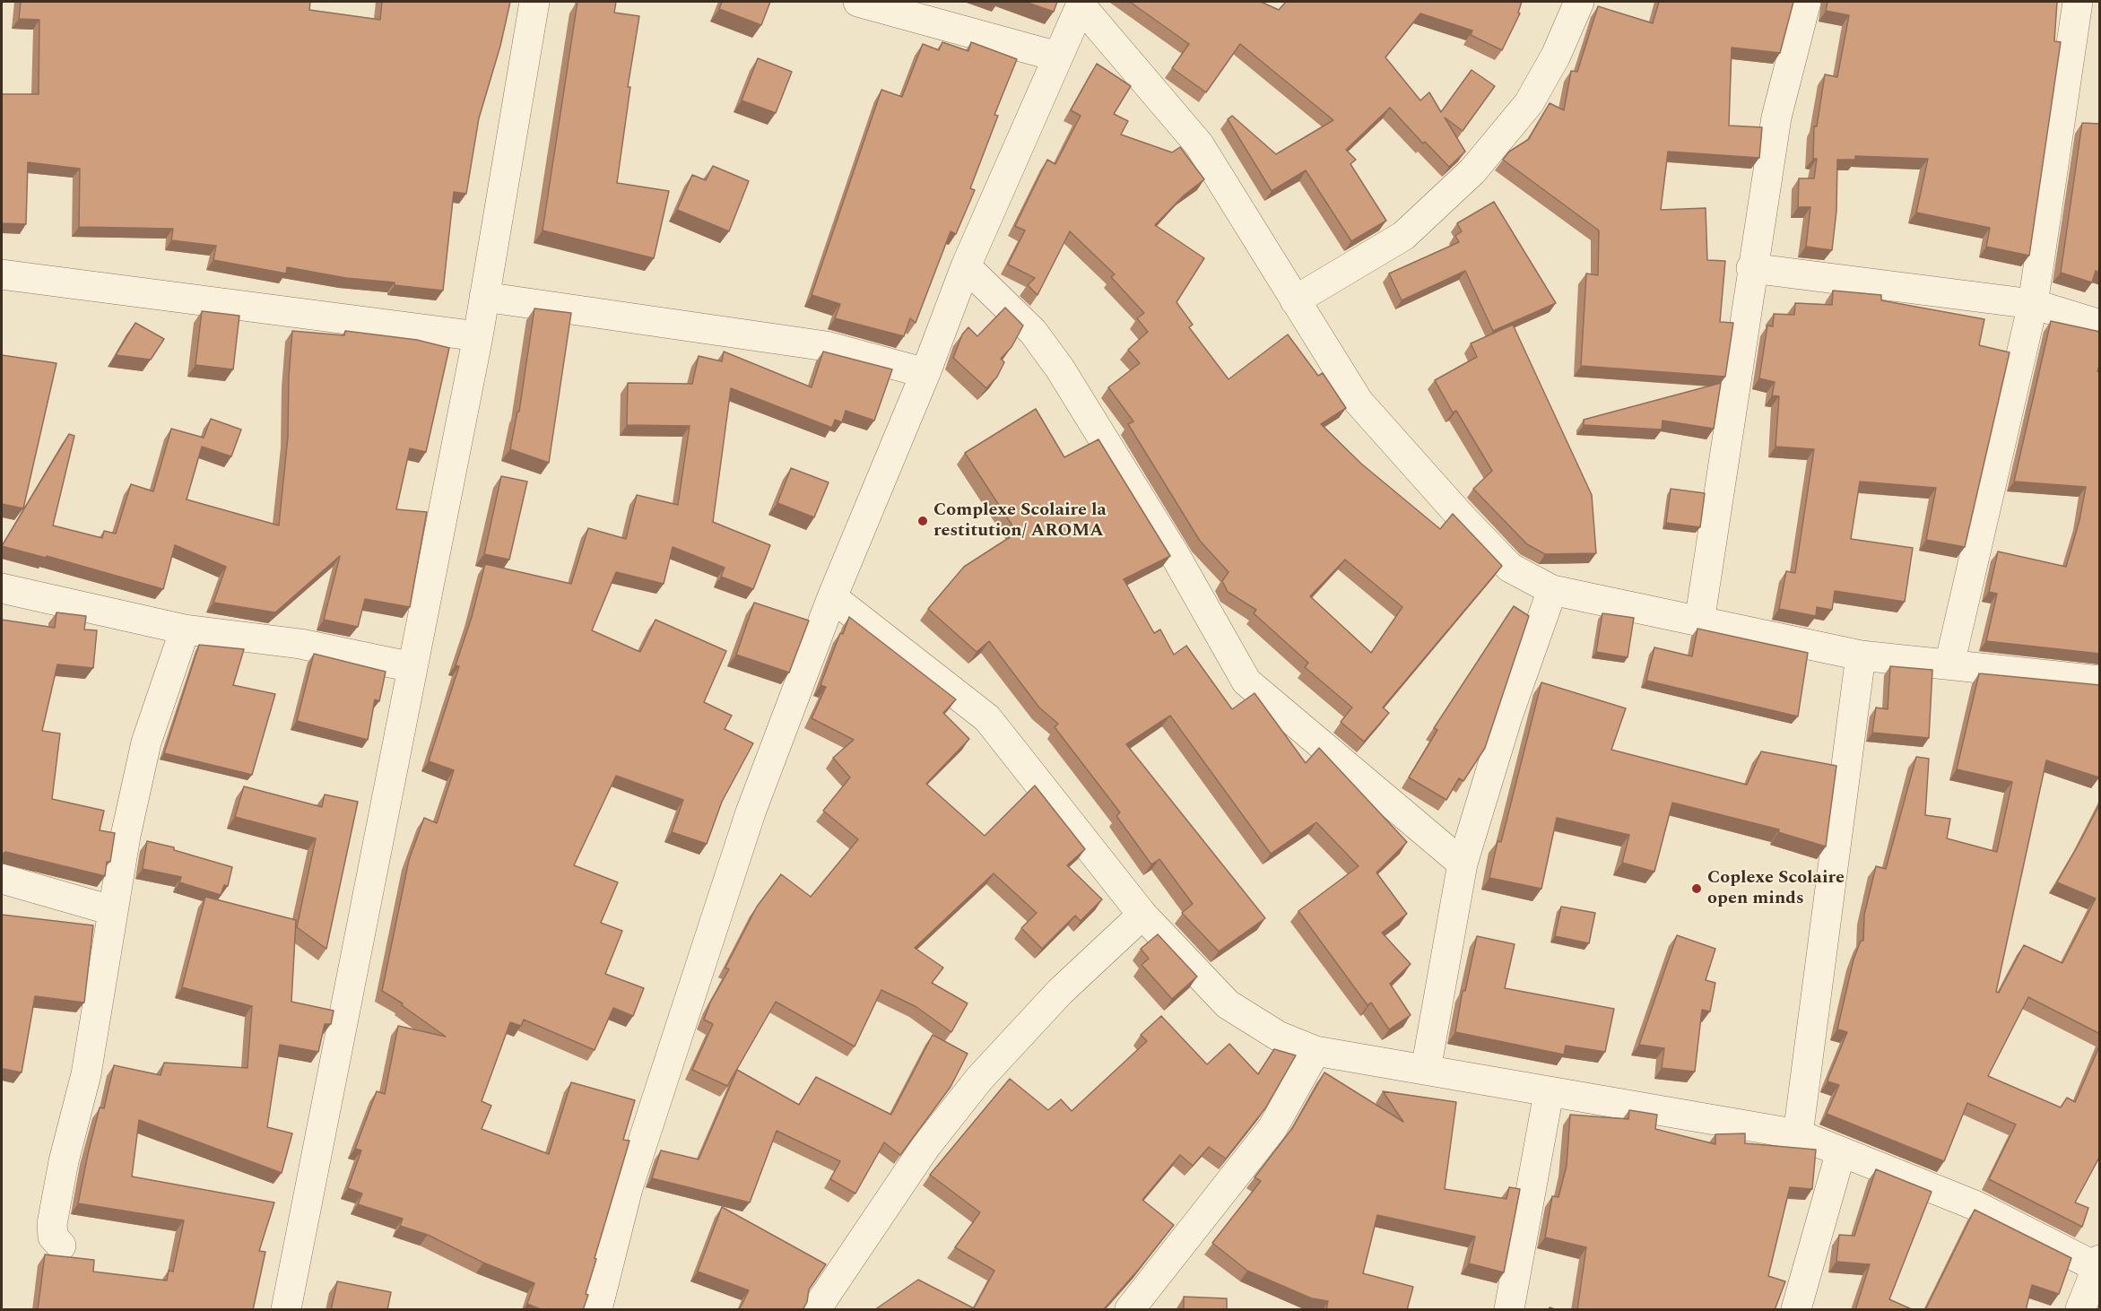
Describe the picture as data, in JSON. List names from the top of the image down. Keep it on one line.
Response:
{"places":["Complexe Scolaire la restitution/ AROMA","Coplexe Scolaire open minds"]}
